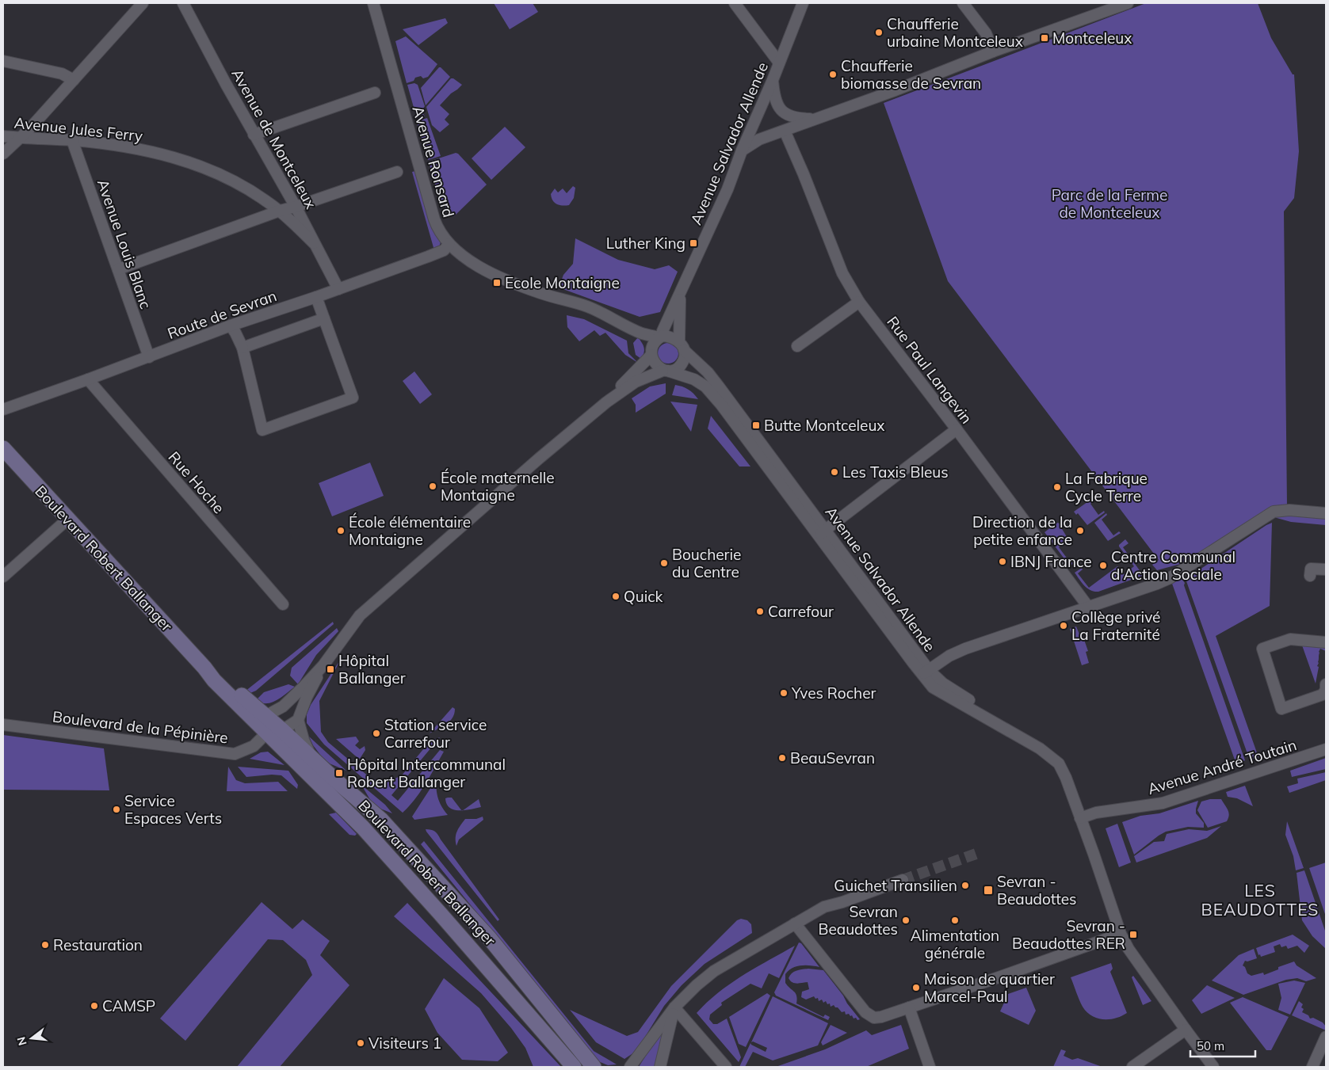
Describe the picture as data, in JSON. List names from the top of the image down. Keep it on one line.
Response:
{"streets":{"main road":["Boulevard Robert Ballanger"],"street":["Avenue Jules Ferry","Avenue de Montceleux","Avenue Salvador Allende","Avenue Ronsard","Avenue Louis Blanc","Route de Sevran","Rue Paul Langevin","Rue Hoche","Boulevard de la Pépinière","Avenue André Toutain"]},"crossings":[["Avenue Jules Ferry","Avenue de Montceleux"],["Avenue Jules Ferry","Avenue Louis Blanc"],["Avenue de Montceleux","Route de Sevran"],["Avenue Salvador Allende","Avenue Ronsard"],["Avenue Salvador Allende","Avenue André Toutain"],["Avenue Ronsard","Route de Sevran"],["Avenue Louis Blanc","Route de Sevran"],["Route de Sevran","Rue Hoche"],["Boulevard Robert Ballanger","Boulevard de la Pépinière"]],"districts":["LES BEAUDOTTES"],"parks":["Parc de la Ferme de Montceleux"],"places":{"other":["Chaufferie urbaine Montceleux","Chaufferie biomasse de Sevran","Les Taxis Bleus","École maternelle Montaigne","La Fabrique Cycle Terre","École élémentaire Montaigne","Direction de la petite enfance","IBNJ France","Boucherie du Centre","Centre Communal d'Action Sociale","Quick","Carrefour","Collège privé La Fraternité","Yves Rocher","Station service Carrefour","BeauSevran","Service Espaces Verts","Guichet Transilien","Sevran Beaudottes","Alimentation générale","Restauration","Maison de quartier Marcel-Paul","CAMSP","Visiteurs 1"],"transit":["Montceleux","Luther King","Ecole Montaigne","Butte Montceleux","Hôpital Ballanger","Hôpital Intercommunal Robert Ballanger","Sevran - Beaudottes","Sevran - Beaudottes RER"]},"scale_bar":"50 m","north":"left"}
